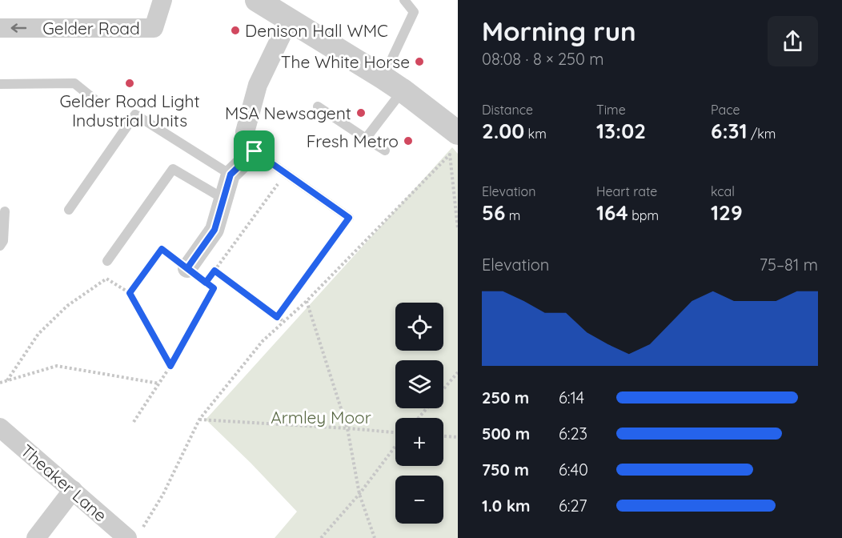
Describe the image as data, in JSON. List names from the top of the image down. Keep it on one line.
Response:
{"streets":{"street":["Gelder Road","Theaker Lane"]},"one_way":["Gelder Road"],"parks":["Armley Moor"],"places":["Denison Hall WMC","The White Horse","Gelder Road Light Industrial Units","MSA Newsagent","Fresh Metro"],"page":{"heading":["Morning run","08:08 · 8 × 250 m"],"stats":[["Distance","2.00 km"],["Time","13:02"],["Pace","6:31 /km"],["Elevation","56 m"],["Heart rate","164 bpm"],["kcal","129"]],"chart":["Elevation","75–81 m"],"map_buttons":["+","−"],"list":[{"name":"250 m","note":"6:14"},{"name":"500 m","note":"6:23"},{"name":"750 m","note":"6:40"},{"name":"1.0 km","note":"6:27"}]}}
